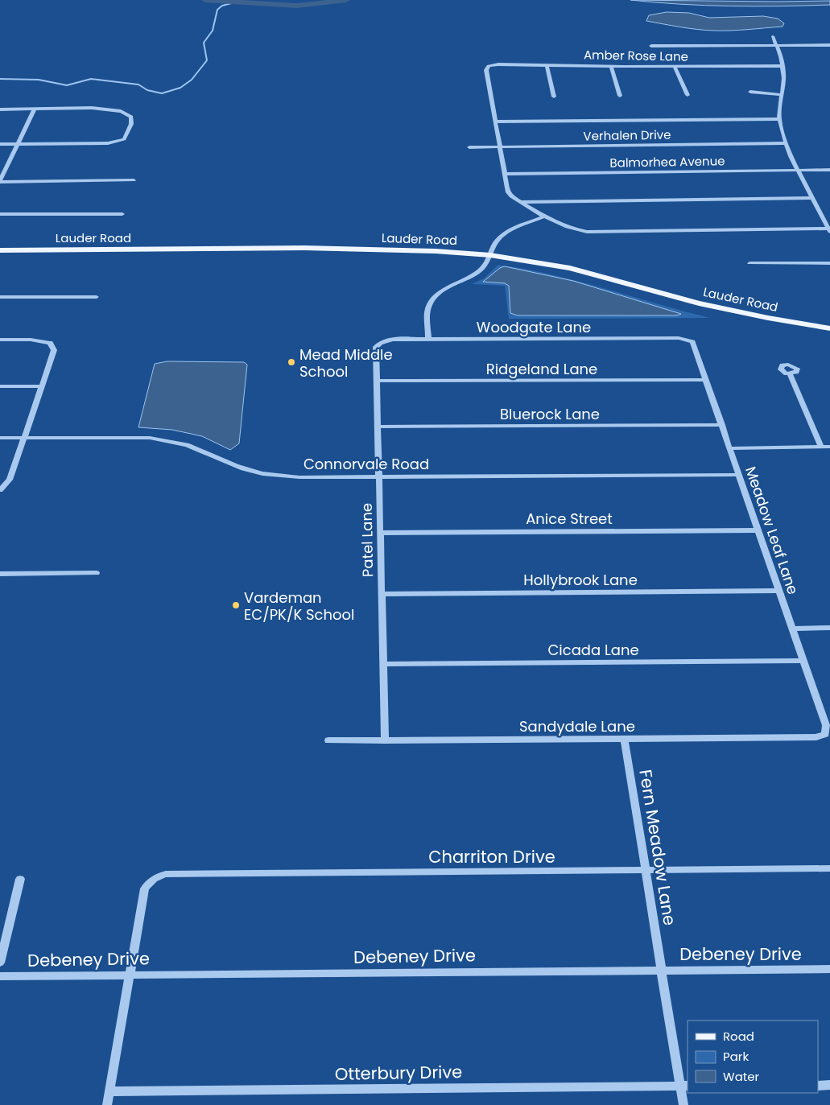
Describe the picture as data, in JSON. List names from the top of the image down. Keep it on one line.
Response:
{"streets":{"main road":["Lauder Road"],"street":["Amber Rose Lane","Verhalen Drive","Balmorhea Avenue","Woodgate Lane","Ridgeland Lane","Bluerock Lane","Connorvale Road","Anice Street","Meadow Leaf Lane","Patel Lane","Hollybrook Lane","Cicada Lane","Sandydale Lane","Fern Meadow Lane","Charriton Drive","Debeney Drive","Otterbury Drive"]},"crossings":[["Woodgate Lane","Meadow Leaf Lane"],["Woodgate Lane","Patel Lane"],["Ridgeland Lane","Meadow Leaf Lane"],["Ridgeland Lane","Patel Lane"],["Bluerock Lane","Meadow Leaf Lane"],["Bluerock Lane","Patel Lane"],["Connorvale Road","Meadow Leaf Lane"],["Connorvale Road","Patel Lane"],["Anice Street","Meadow Leaf Lane"],["Anice Street","Patel Lane"],["Meadow Leaf Lane","Hollybrook Lane"],["Meadow Leaf Lane","Cicada Lane"],["Meadow Leaf Lane","Sandydale Lane"],["Patel Lane","Hollybrook Lane"],["Patel Lane","Cicada Lane"],["Patel Lane","Sandydale Lane"],["Sandydale Lane","Fern Meadow Lane"],["Fern Meadow Lane","Charriton Drive"],["Fern Meadow Lane","Debeney Drive"],["Fern Meadow Lane","Otterbury Drive"],["Charriton Drive","Debeney Drive"]],"places":["Mead Middle School","Vardeman EC/PK/K School"],"legend":["Road","Park","Water"]}
